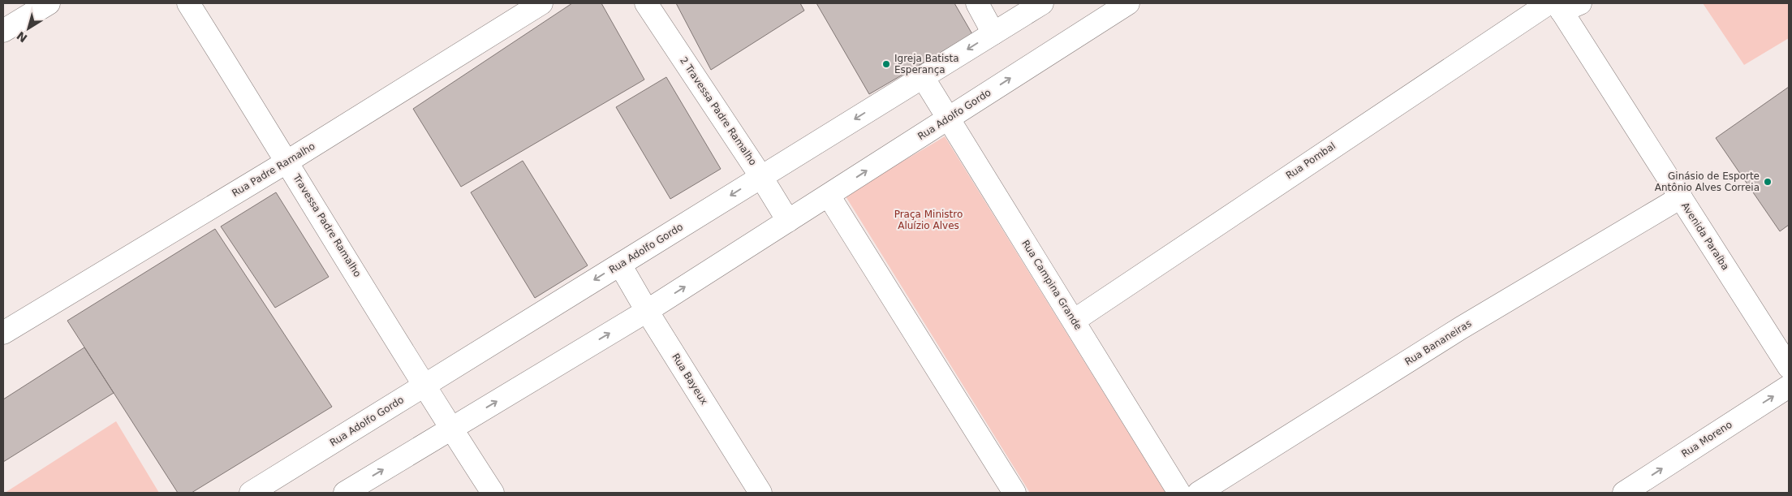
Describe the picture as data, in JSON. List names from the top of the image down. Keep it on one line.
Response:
{"streets":{"street":["2 Travessa Padre Ramalho","Rua Adolfo Gordo","Rua Pombal","Rua Padre Ramalho","Travessa Padre Ramalho","Avenida Paraíba","Rua Campina Grande","Rua Bananeiras","Rua Bayeux","Rua Moreno"]},"crossings":[["2 Travessa Padre Ramalho","Rua Adolfo Gordo"],["Rua Adolfo Gordo","Travessa Padre Ramalho"],["Rua Adolfo Gordo","Rua Campina Grande"],["Rua Adolfo Gordo","Rua Bayeux"],["Rua Pombal","Avenida Paraíba"],["Rua Pombal","Rua Campina Grande"],["Rua Padre Ramalho","Travessa Padre Ramalho"],["Avenida Paraíba","Rua Bananeiras"]],"one_way":["Rua Moreno"],"parks":["Praça Ministro Aluízio Alves"],"places":["Igreja Batista Esperança","Ginásio de Esporte Antônio Alves Correia"],"north":"bottom left"}
